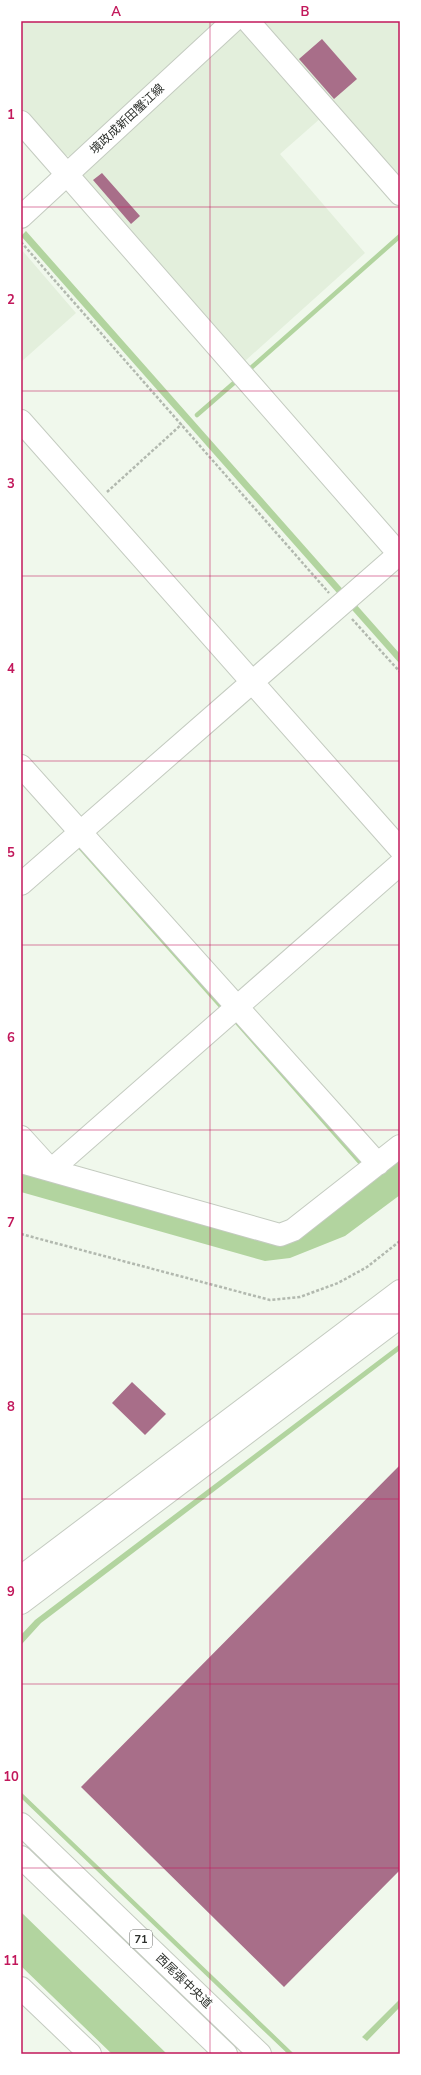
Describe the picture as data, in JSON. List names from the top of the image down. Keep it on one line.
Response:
{"streets":{"street":["境政成新田蟹江線","71","西尾張中央道"]},"grid":{"columns":["A","B"],"rows":["1","2","3","4","5","6","7","8","9","10","11"]}}
